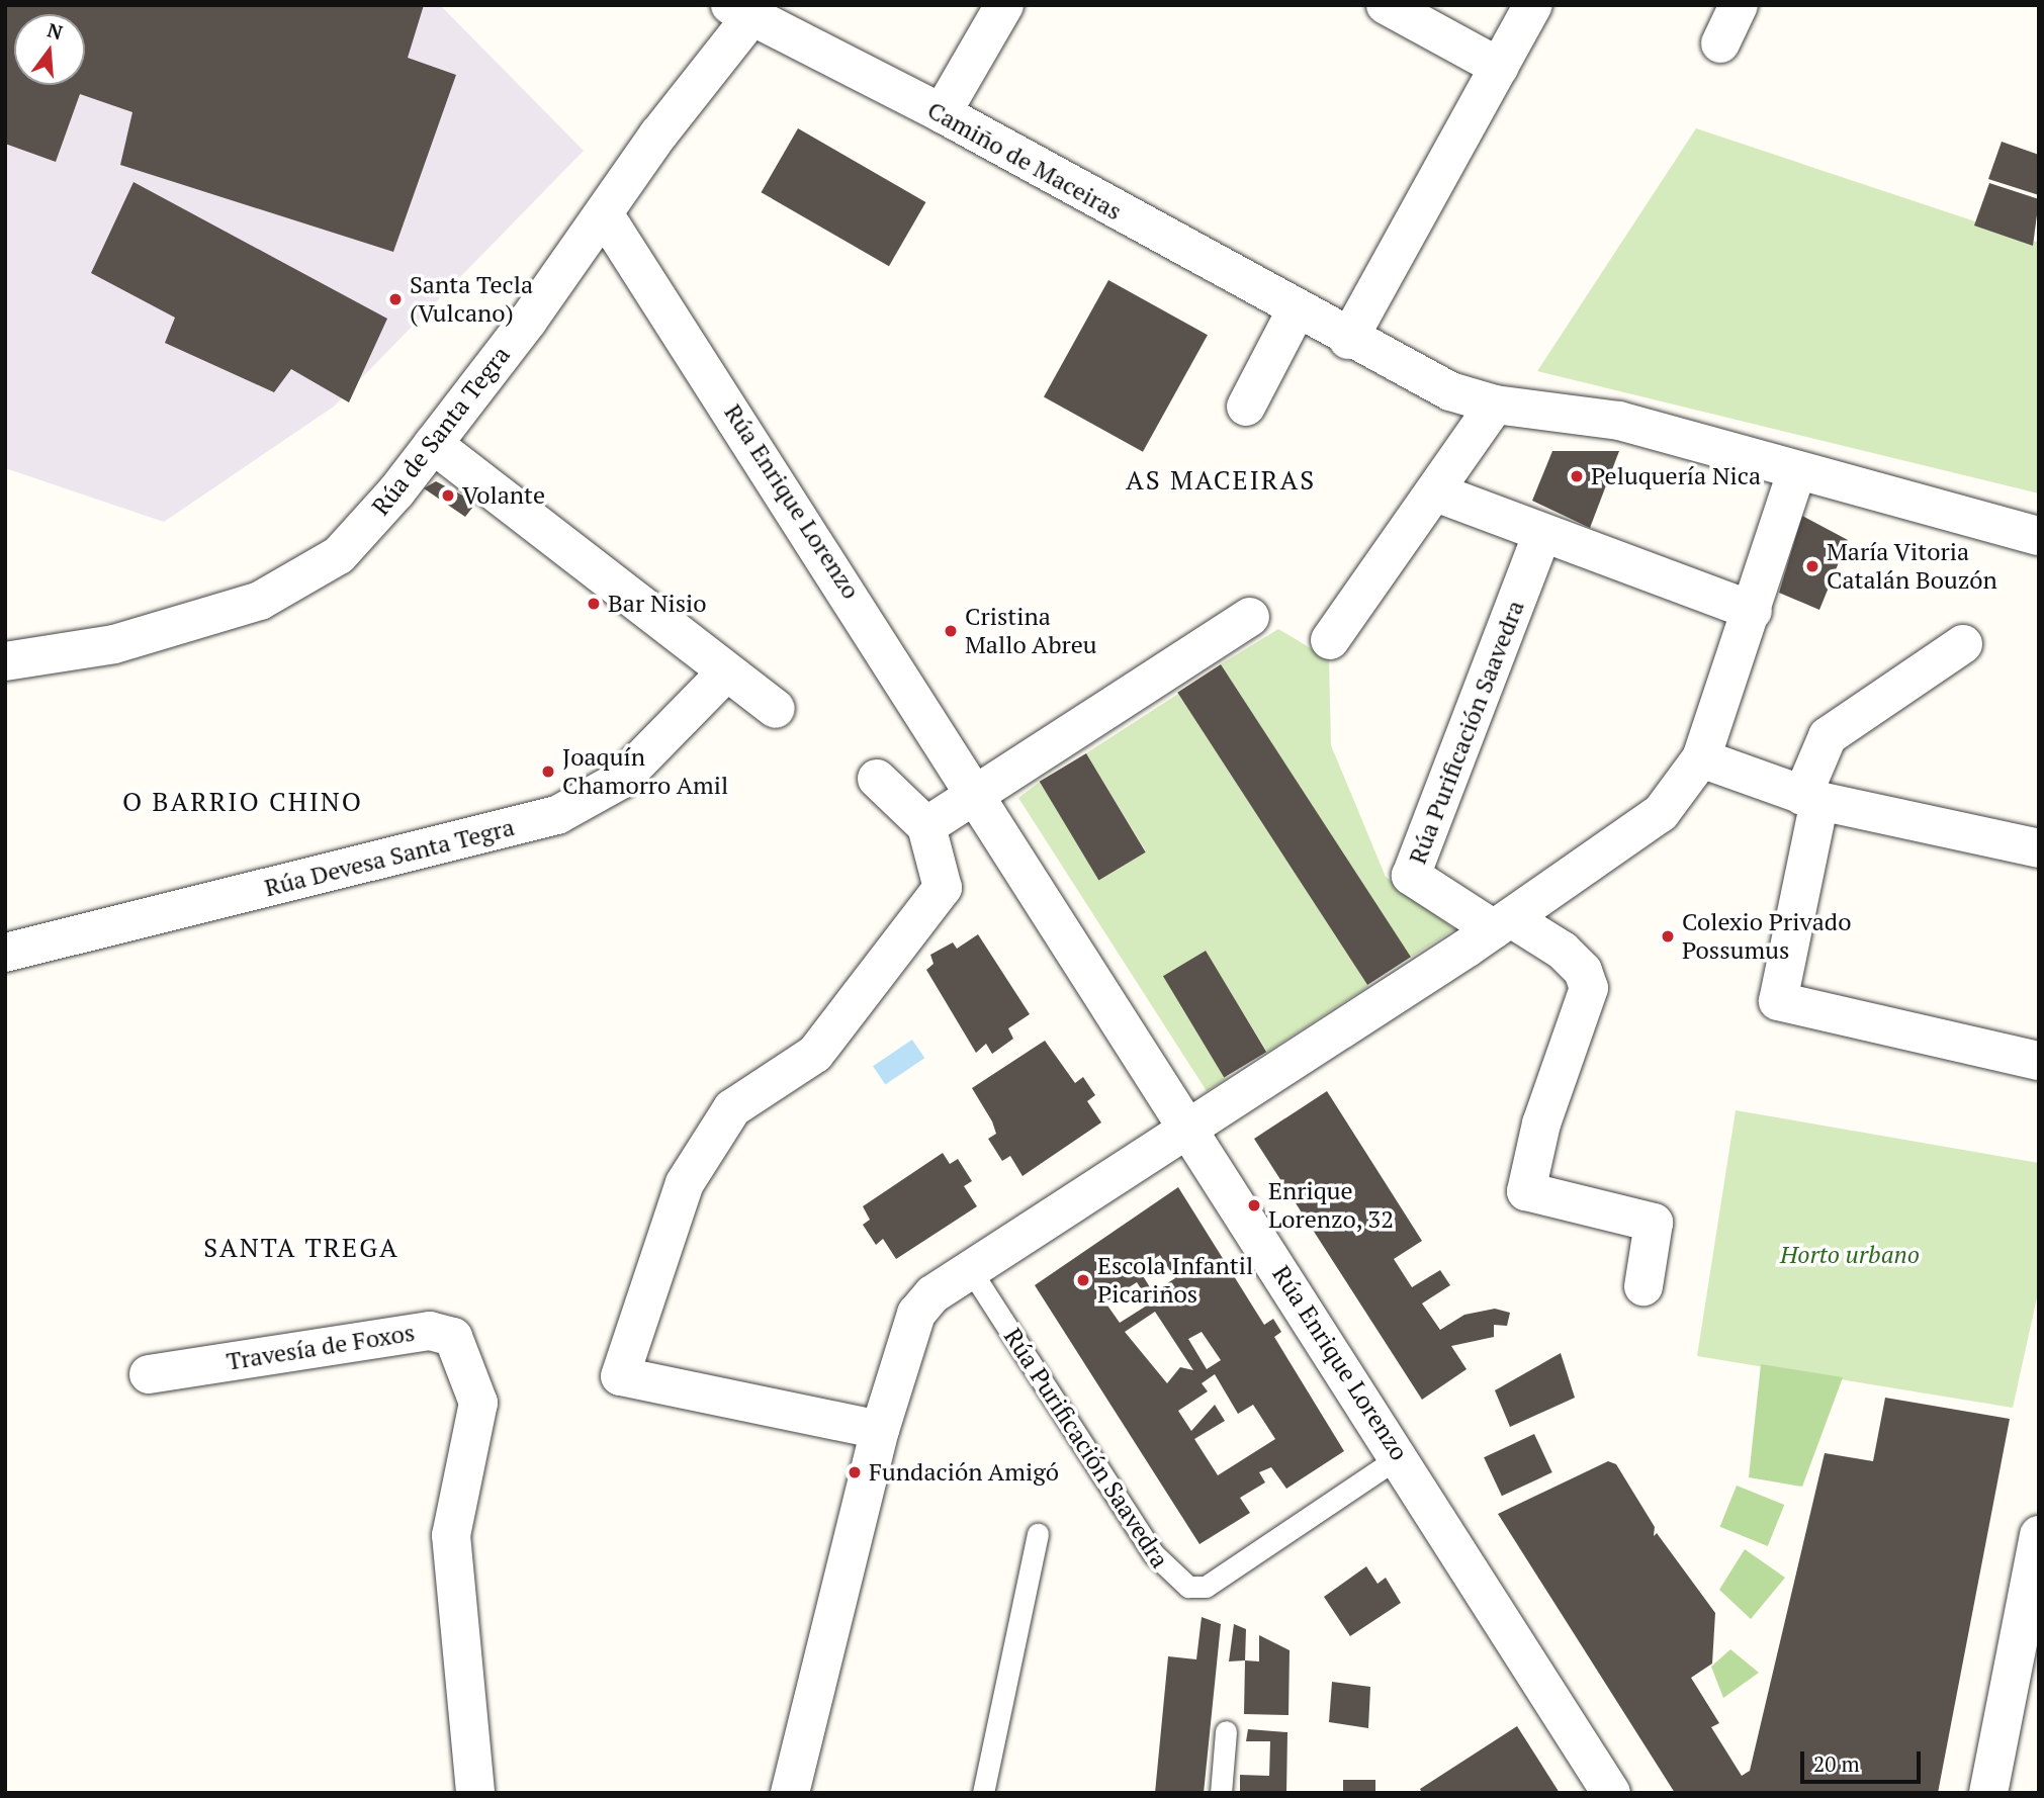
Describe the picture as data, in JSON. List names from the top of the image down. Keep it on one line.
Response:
{"streets":{"street":["Camiño de Maceiras","Rúa de Santa Tegra","Rúa Enrique Lorenzo","Rúa Purificación Saavedra","Rúa Devesa Santa Tegra","Travesía de Foxos"]},"crossings":[["Camiño de Maceiras","Rúa de Santa Tegra"],["Rúa de Santa Tegra","Rúa Enrique Lorenzo"],["Rúa Enrique Lorenzo","Rúa Purificación Saavedra"]],"districts":["AS MACEIRAS","O BARRIO CHINO","SANTA TREGA"],"parks":["Horto urbano"],"places":["Santa Tecla (Vulcano)","Peluquería Nica","Volante","María Vitoria Catalán Bouzón","Bar Nisio","Cristina Mallo Abreu","Joaquín Chamorro Amil","Colexio Privado Possumus","Enrique Lorenzo, 32","Escola Infantil Picariños","Fundación Amigó"],"scale_bar":"20 m","north":"top"}
